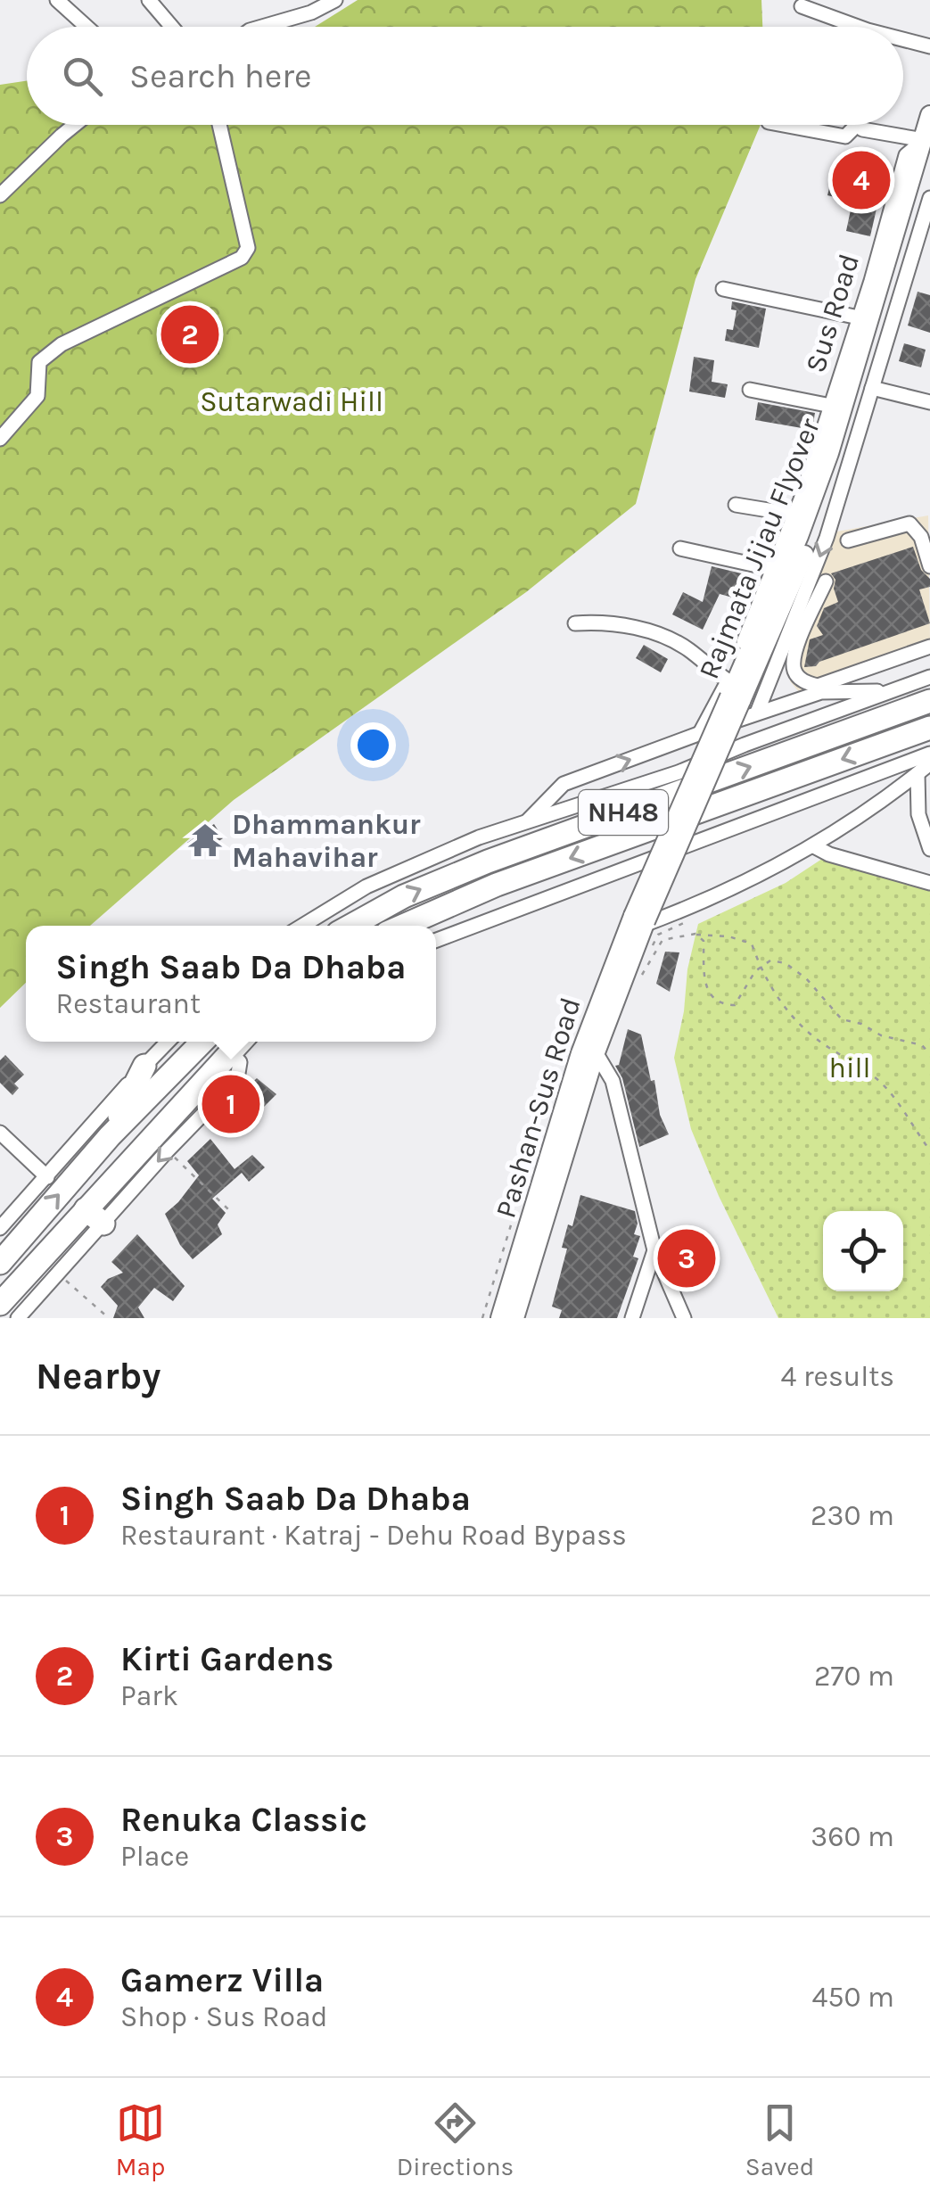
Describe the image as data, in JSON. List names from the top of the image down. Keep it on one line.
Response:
{"streets":{"highway":["NH48"],"main road":["Sus Road","Rajmata Jijau Flyover","Pashan-Sus Road"]},"crossings":[["Sus Road","Rajmata Jijau Flyover"],["Rajmata Jijau Flyover","Pashan-Sus Road"]],"parks":["Sutarwadi Hill","hill"],"places":{"temple":["Dhammankur Mahavihar"]},"page":{"search":"Search here","pins":["4","2","1","3"],"popup":["Singh Saab Da Dhaba","Restaurant"],"heading":["Nearby","4 results"],"list":[{"mark":"1","name":"Singh Saab Da Dhaba","note":"Restaurant · Katraj - Dehu Road Bypass","value":"230 m"},{"mark":"2","name":"Kirti Gardens","note":"Park","value":"270 m"},{"mark":"3","name":"Renuka Classic","note":"Place","value":"360 m"},{"mark":"4","name":"Gamerz Villa","note":"Shop · Sus Road","value":"450 m"}],"nav":["Map","Directions","Saved"]}}
